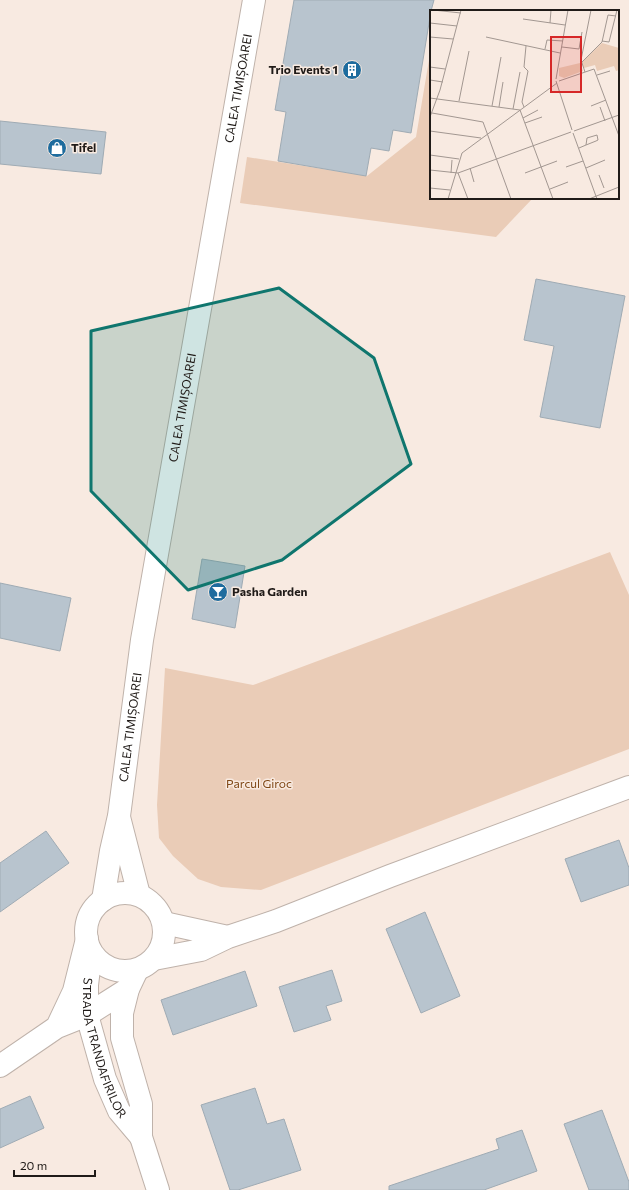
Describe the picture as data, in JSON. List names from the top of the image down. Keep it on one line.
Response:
{"streets":{"main road":["CALEA TIMIȘOAREI","STRADA TRANDAFIRILOR"]},"crossings":[["CALEA TIMIȘOAREI","STRADA TRANDAFIRILOR"]],"parks":["Parcul Giroc"],"places":{"building":["Trio Events 1"],"shop":["Tifel"],"bar":["Pasha Garden"]},"scale_bar":"20 m"}
